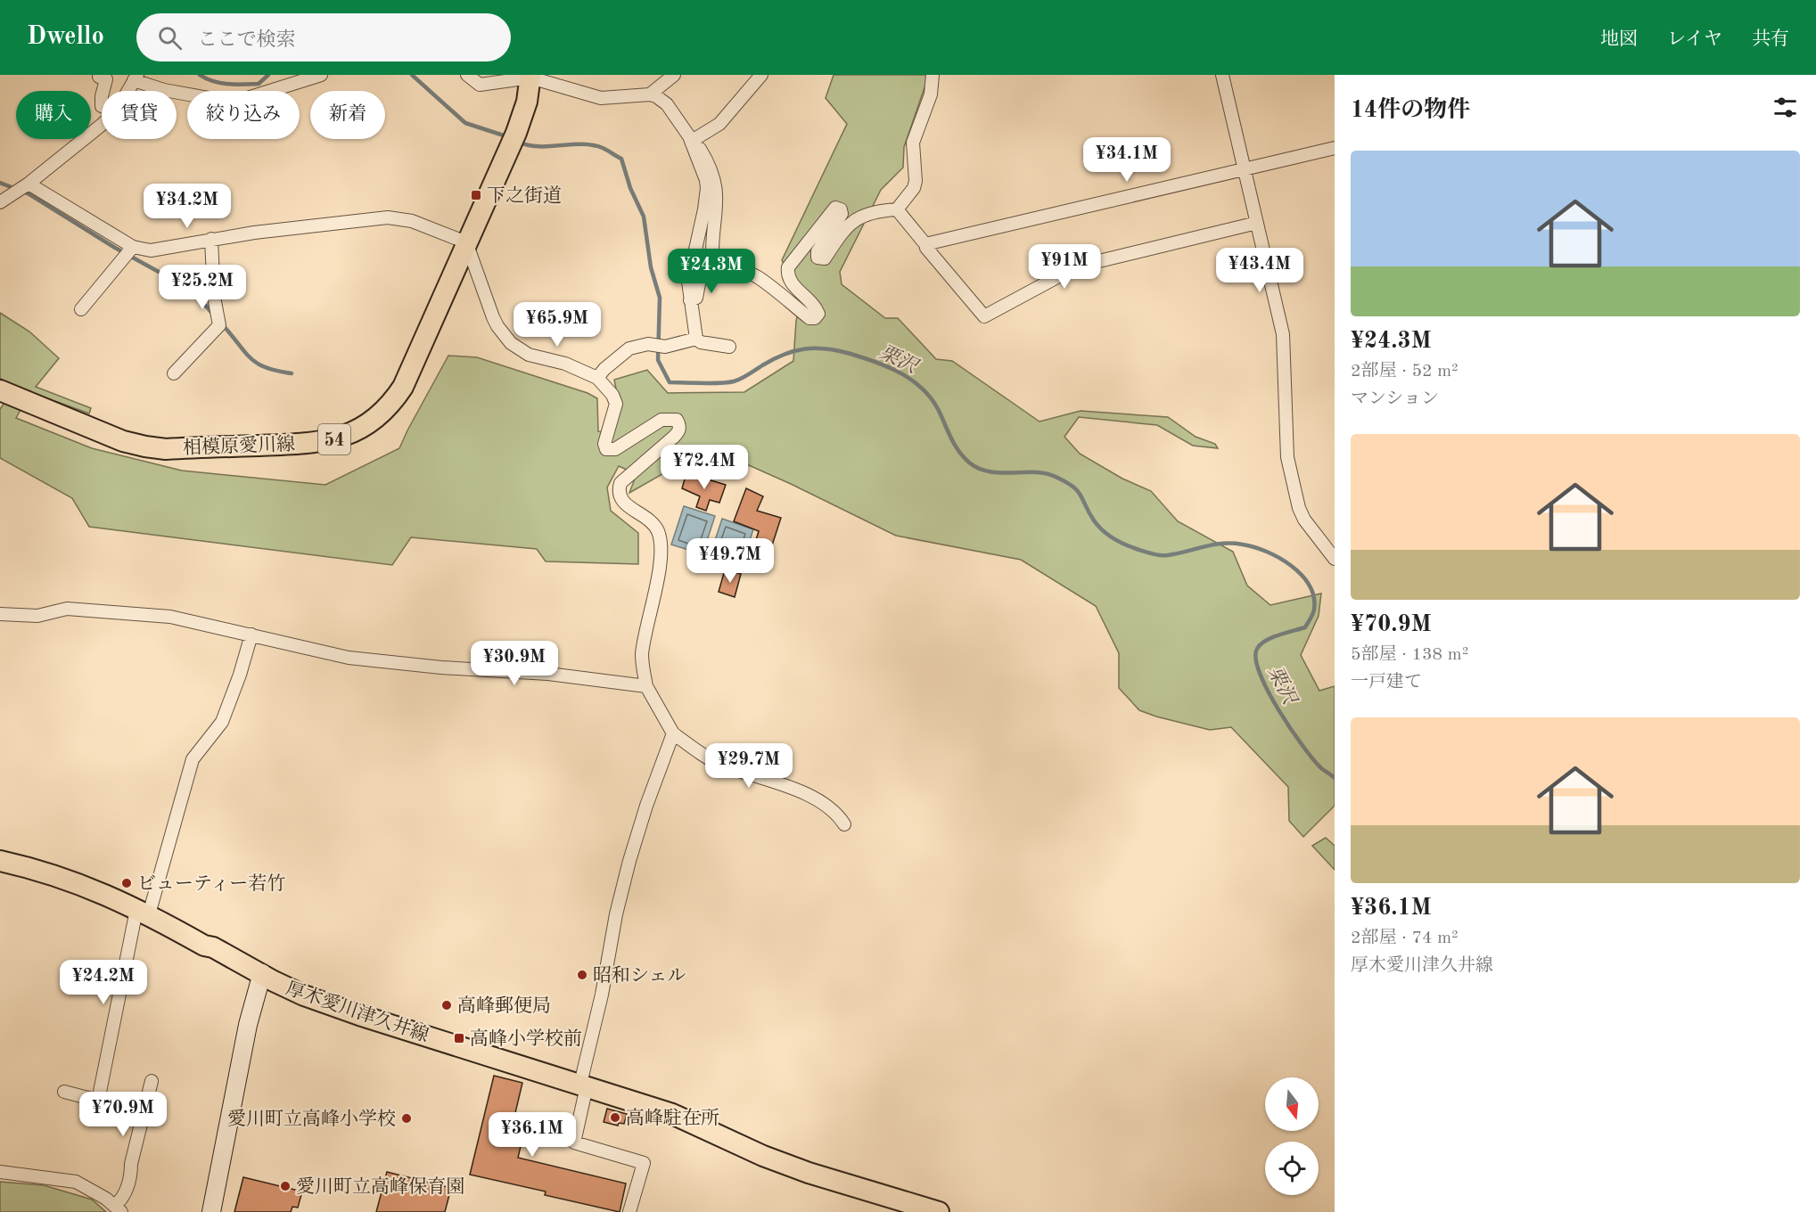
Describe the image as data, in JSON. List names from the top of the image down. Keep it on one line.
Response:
{"streets":{"main road":["54","相模原愛川線","厚木愛川津久井線"]},"water":["栗沢"],"places":{"transit":["下之街道","高峰小学校前"],"other":["ビューティー若竹","昭和シェル","高峰郵便局","高峰駐在所","愛川町立高峰小学校","愛川町立高峰保育園"]},"north":"bottom","page":{"header":"Dwello","search":"ここで検索","nav":["地図","レイヤ","共有"],"heading":"14件の物件","chip":["購入","賃貸","絞り込み","新着"],"price":["¥34.1M","¥34.2M","¥91M","¥43.4M","¥24.3M","¥25.2M","¥65.9M","¥72.4M","¥49.7M","¥30.9M","¥29.7M","¥24.2M","¥70.9M","¥36.1M"],"list":[{"name":"¥24.3M","note":"2部屋 · 52 m² · マンション"},{"name":"¥70.9M","note":"5部屋 · 138 m² · 一戸建て"},{"name":"¥36.1M","note":"2部屋 · 74 m² · 厚木愛川津久井線"}]}}
